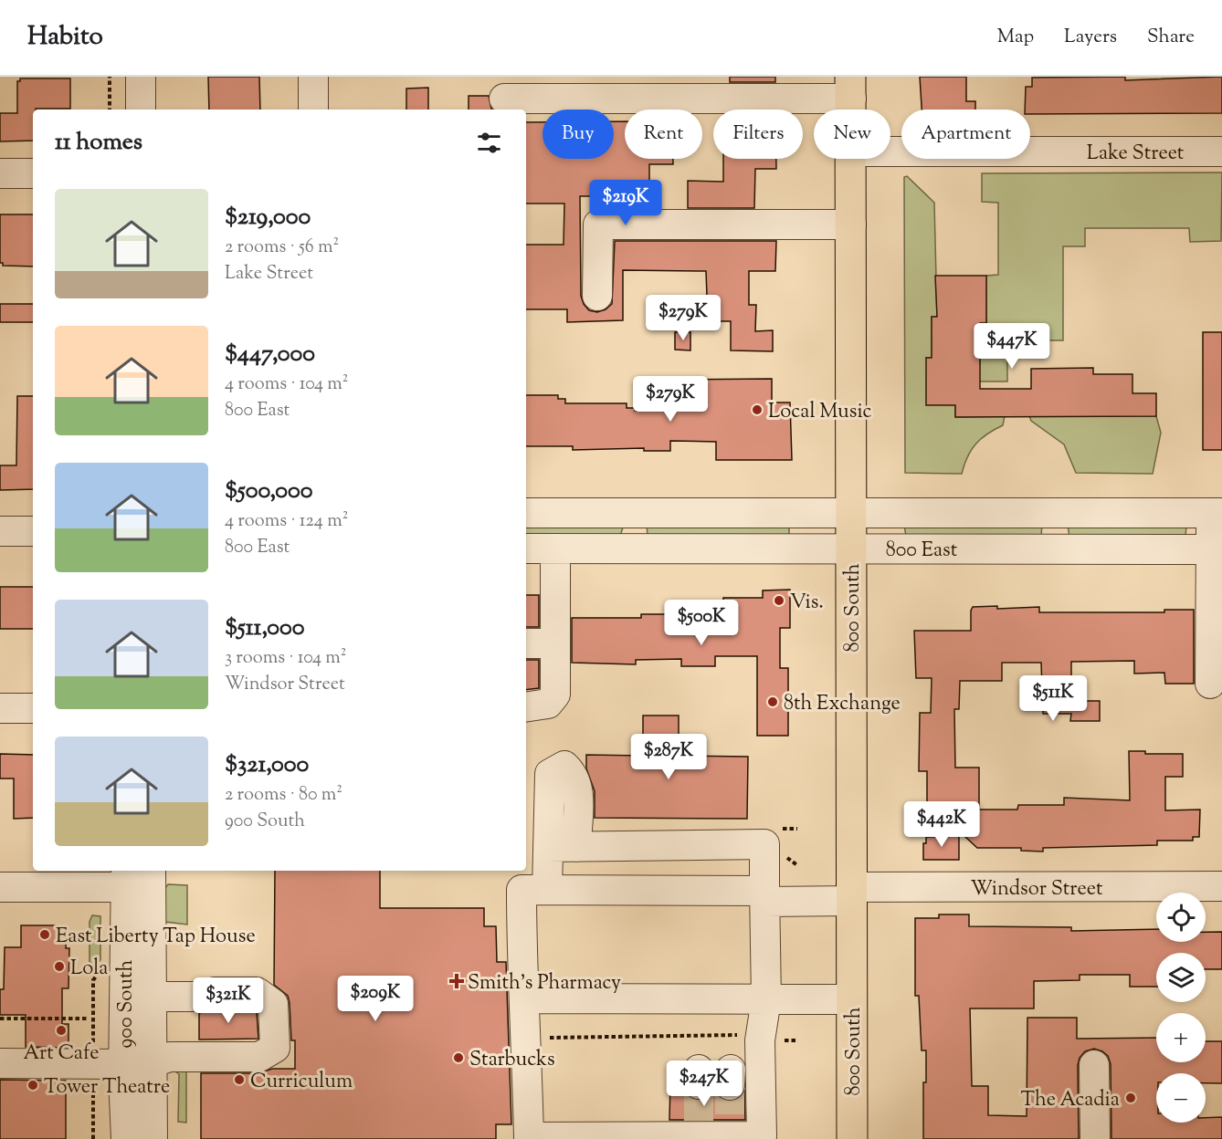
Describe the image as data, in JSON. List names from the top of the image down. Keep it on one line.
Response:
{"streets":{"main road":["800 South"],"street":["Lake Street","800 East","Windsor Street","900 South"]},"crossings":[["800 East","800 South"],["800 South","Windsor Street"]],"places":{"other":["Local Music","Vis.","8th Exchange","East Liberty Tap House","Lola","Art Cafe","Starbucks","Curriculum","Tower Theatre","The Acadia"],"health":["Smith's Pharmacy"]},"page":{"header":"Habito","nav":["Map","Layers","Share"],"chip":["Buy","Rent","Filters","New","Apartment"],"heading":"11 homes","list":[{"name":"$219,000","note":"2 rooms · 56 m² · Lake Street"},{"name":"$447,000","note":"4 rooms · 104 m² · 800 East"},{"name":"$500,000","note":"4 rooms · 124 m² · 800 East"},{"name":"$511,000","note":"3 rooms · 104 m² · Windsor Street"},{"name":"$321,000","note":"2 rooms · 80 m² · 900 South"}],"price":["$219K","$279K","$447K","$279K","$500K","$511K","$287K","$442K","$209K","$321K","$247K"],"map_buttons":["+","−"]}}
